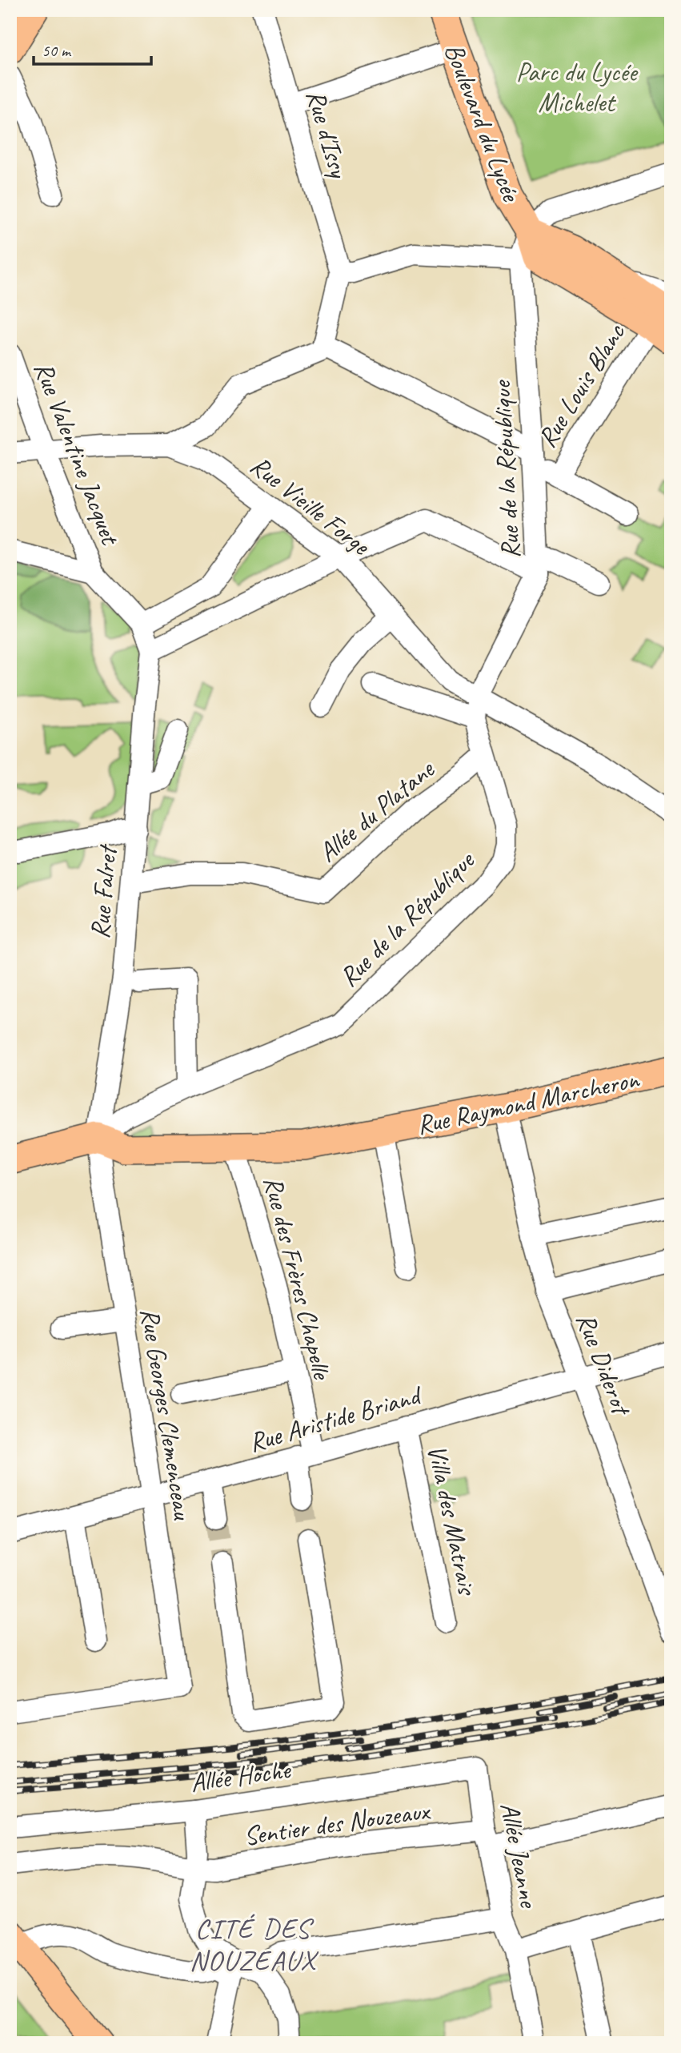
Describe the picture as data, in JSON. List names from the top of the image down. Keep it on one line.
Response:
{"streets":{"main road":["Boulevard du Lycée","Rue Raymond Marcheron"],"street":["Rue d'Issy","Rue Louis Blanc","Rue Valentine Jacquet","Rue de la République","Rue Vieille Forge","Allée du Platane","Rue Falret","Rue des Frères Chapelle","Rue Diderot","Rue Georges Clemenceau","Rue Aristide Briand","Villa des Matrais","Allée Hoche","Sentier des Nouzeaux","Allée Jeanne"]},"crossings":[["Boulevard du Lycée","Rue Louis Blanc"],["Boulevard du Lycée","Rue de la République"],["Rue de la République","Rue Vieille Forge"],["Rue de la République","Allée du Platane"],["Rue de la République","Rue Falret"],["Rue de la République","Rue Raymond Marcheron"],["Rue de la République","Rue Georges Clemenceau"],["Allée du Platane","Rue Falret"],["Rue Falret","Rue Raymond Marcheron"],["Rue Falret","Rue Georges Clemenceau"],["Rue Raymond Marcheron","Rue des Frères Chapelle"],["Rue Raymond Marcheron","Rue Diderot"],["Rue Raymond Marcheron","Rue Georges Clemenceau"],["Rue des Frères Chapelle","Rue Aristide Briand"],["Rue Diderot","Rue Aristide Briand"],["Rue Georges Clemenceau","Rue Aristide Briand"],["Rue Aristide Briand","Villa des Matrais"],["Allée Hoche","Allée Jeanne"],["Sentier des Nouzeaux","Allée Jeanne"]],"districts":["CITÉ DES NOUZEAUX"],"parks":["Parc du Lycée Michelet"],"scale_bar":"50 m"}
